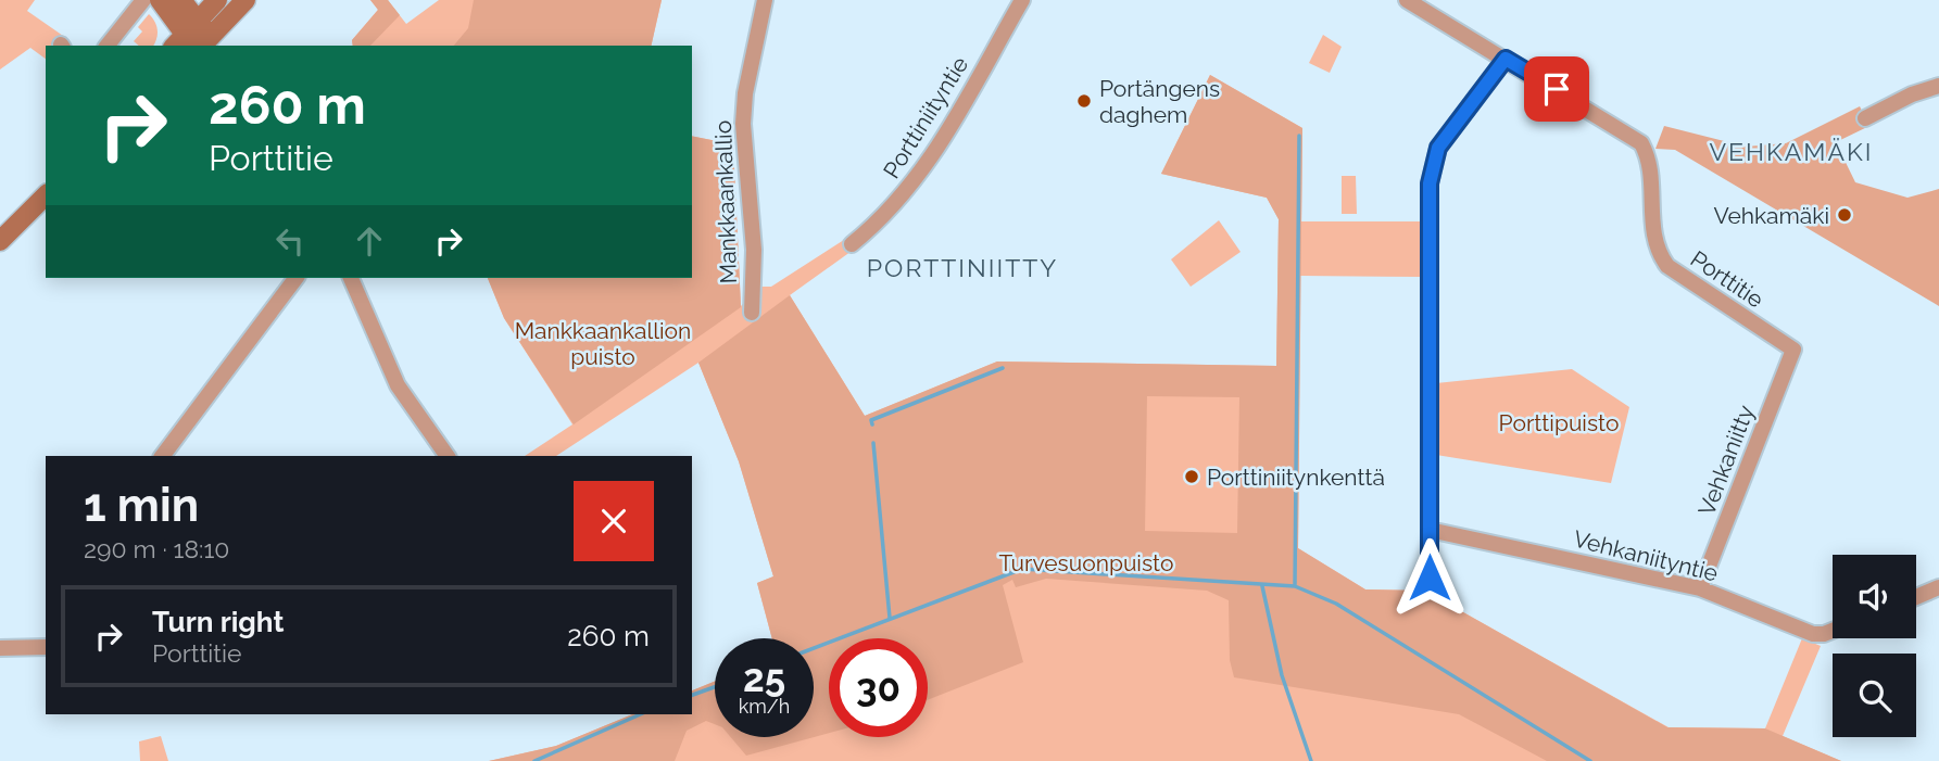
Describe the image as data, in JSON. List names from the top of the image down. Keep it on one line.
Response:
{"streets":{"street":["Porttiniityntie","Mankkaankallio","Porttitie","Vehkaniitty","Vehkaniityntie"]},"crossings":[["Porttitie","Vehkaniitty"],["Vehkaniitty","Vehkaniityntie"]],"districts":["VEHKAMÄKI","PORTTINIITTY"],"parks":["Mankkaankallion puisto","Porttipuisto","Turvesuonpuisto"],"places":["Portängens daghem","Vehkamäki","Porttiniitynkenttä"],"page":{"turn":["260 m","Porttitie"],"heading":["1 min","290 m · 18:10"],"list":[{"name":"Turn right","note":"Porttitie","value":"260 m"}],"speed":"25 km/h","limit":"30"}}
